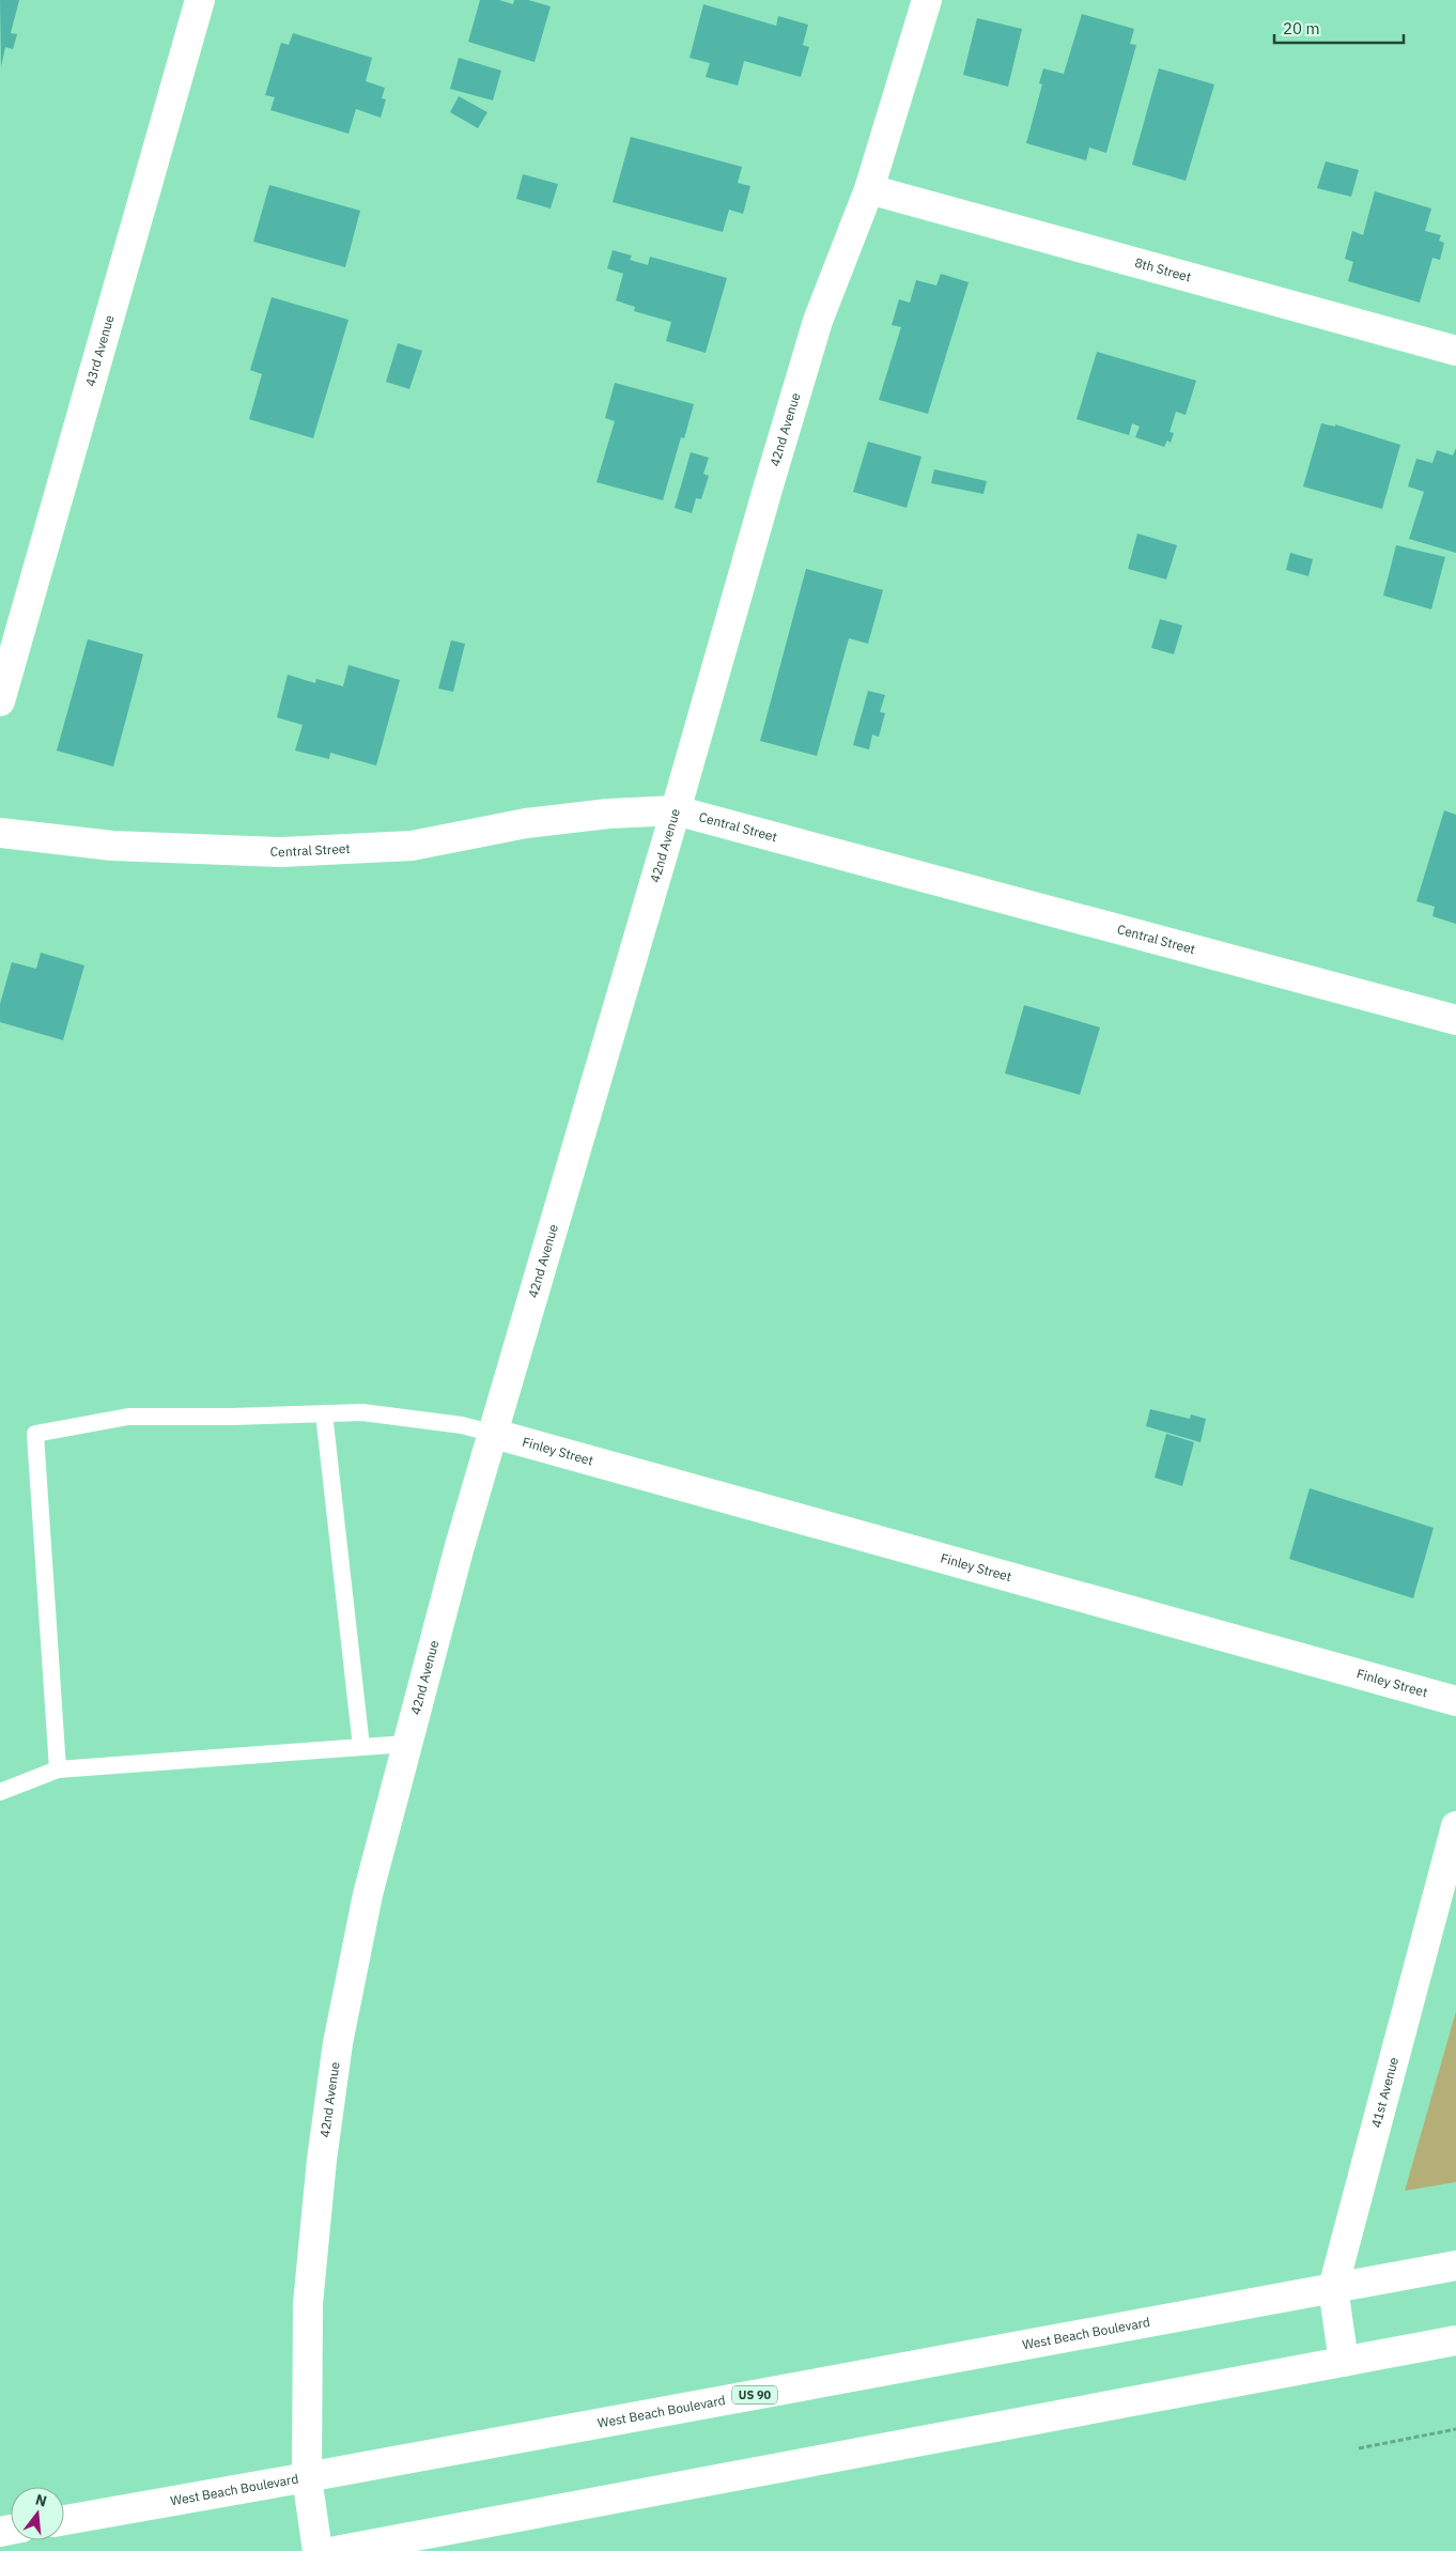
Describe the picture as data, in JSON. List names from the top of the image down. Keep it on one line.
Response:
{"streets":{"street":["8th Street","43rd Avenue","42nd Avenue","Central Street","Finley Street","41st Avenue","West Beach Boulevard","US 90"]},"crossings":[["8th Street","42nd Avenue"],["42nd Avenue","Central Street"],["42nd Avenue","Finley Street"],["42nd Avenue","West Beach Boulevard"],["41st Avenue","West Beach Boulevard"]],"scale_bar":"20 m","north":"top"}
